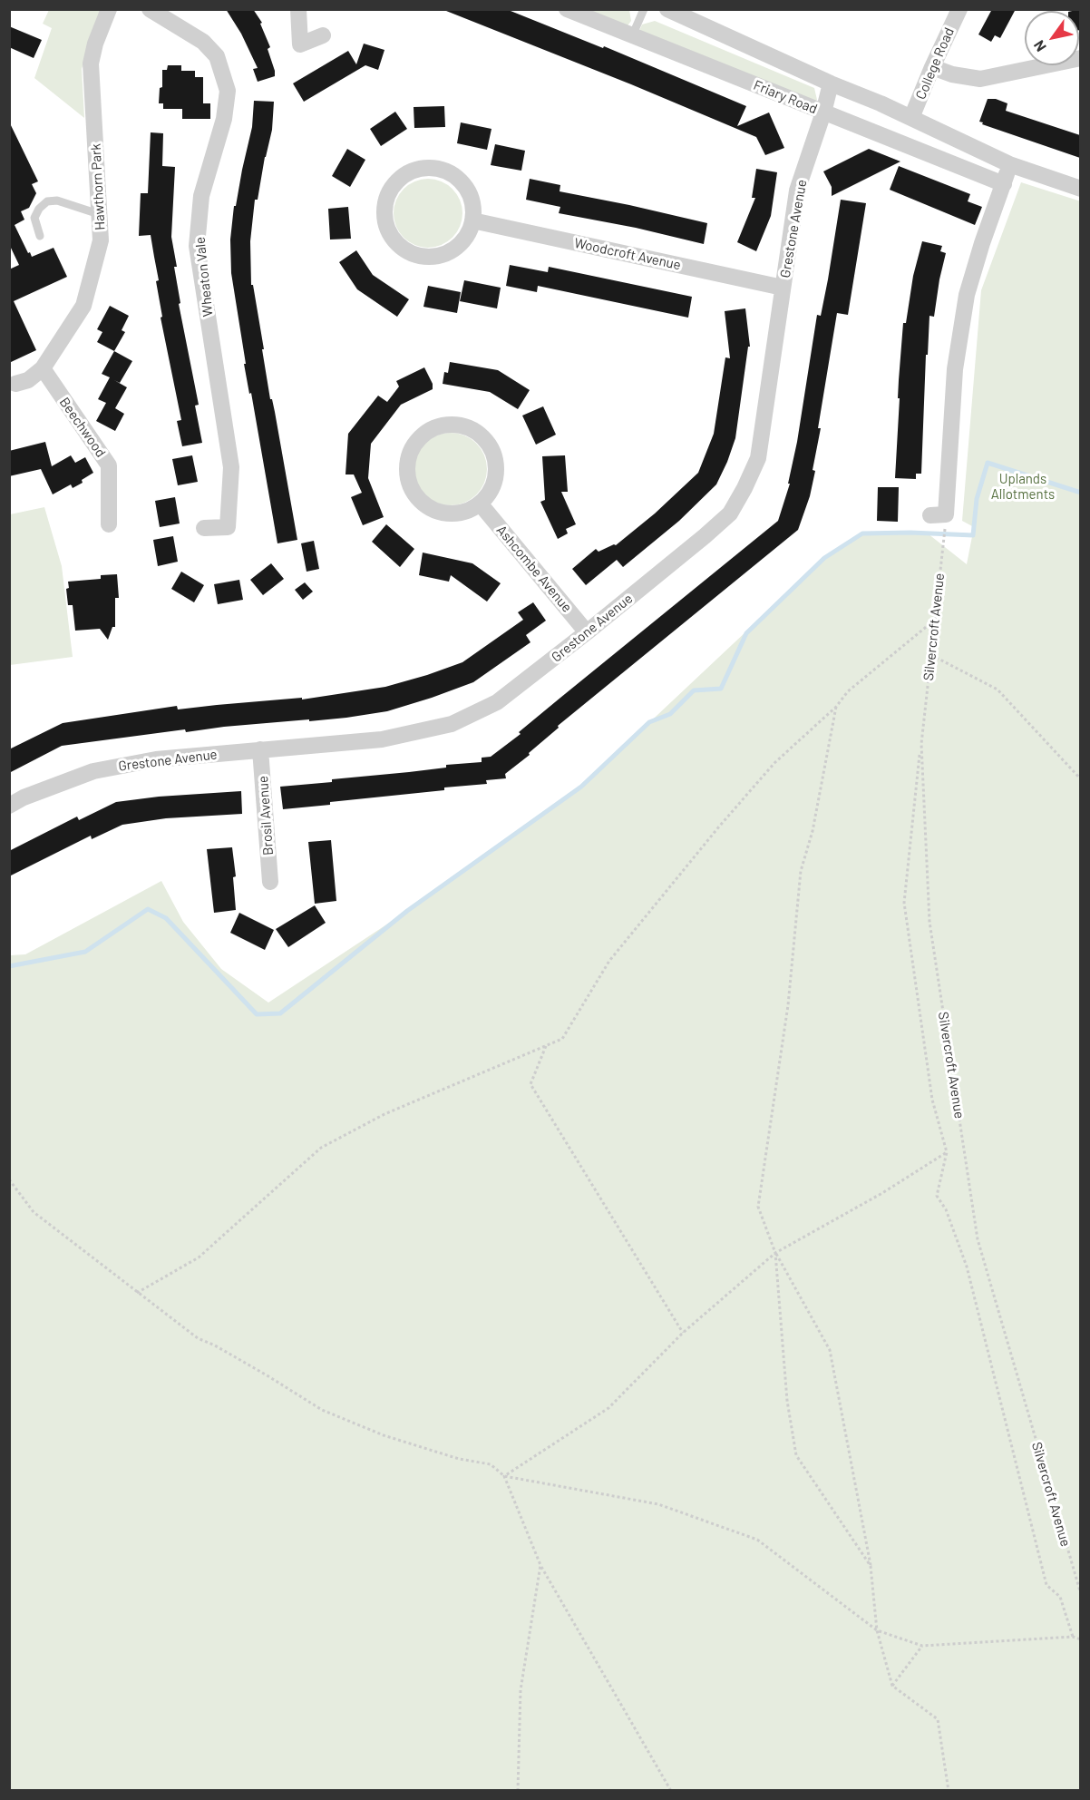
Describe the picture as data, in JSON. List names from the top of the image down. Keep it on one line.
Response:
{"streets":{"street":["College Road","Friary Road","Hawthorn Park","Grestone Avenue","Woodcroft Avenue","Wheaton Vale","Beechwood","Ashcombe Avenue","Brosil Avenue"],"path":["Silvercroft Avenue"]},"crossings":[["Friary Road","Grestone Avenue"],["Hawthorn Park","Beechwood"],["Grestone Avenue","Woodcroft Avenue"],["Grestone Avenue","Ashcombe Avenue"],["Grestone Avenue","Brosil Avenue"]],"parks":["Uplands Allotments"],"north":"bottom left"}
